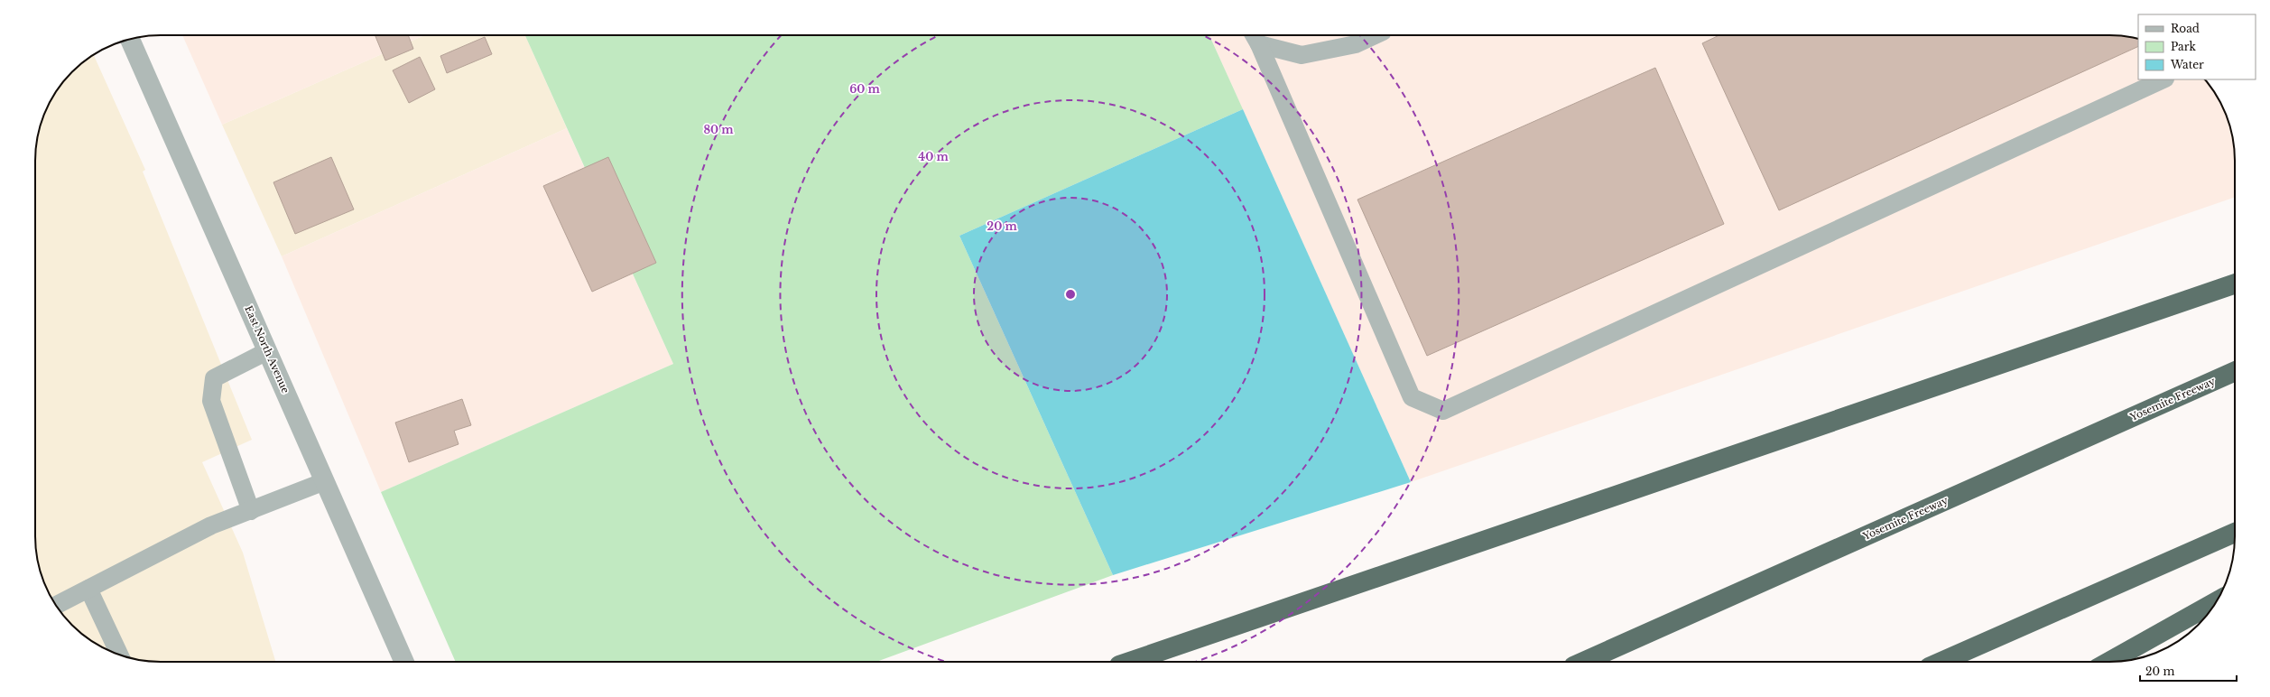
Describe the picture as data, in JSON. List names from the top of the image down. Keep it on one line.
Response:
{"streets":{"highway":["Yosemite Freeway"],"street":["East North Avenue"]},"legend":["Road","Park","Water"],"scale_bar":"20 m","rings":["60 m","80 m","40 m","20 m"]}
